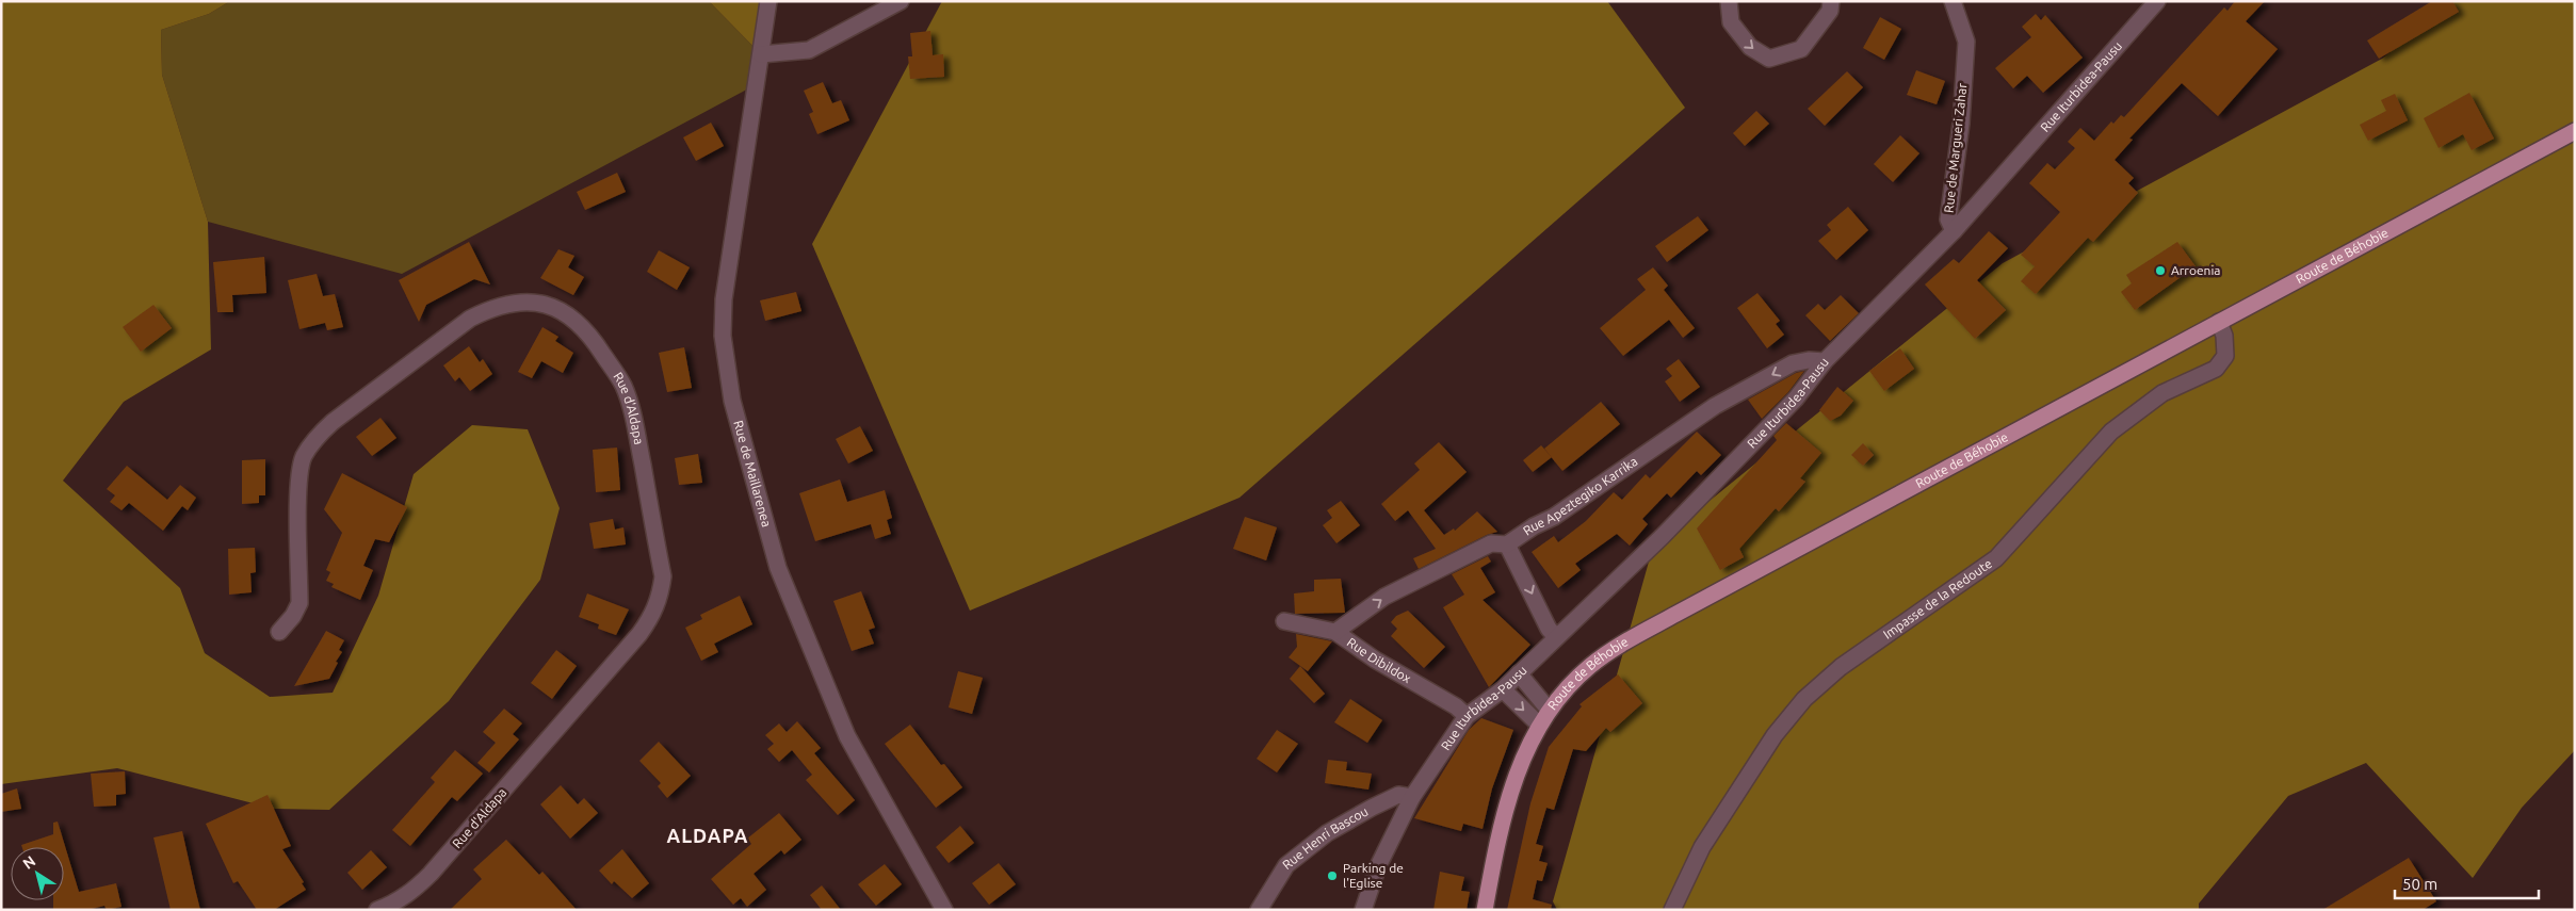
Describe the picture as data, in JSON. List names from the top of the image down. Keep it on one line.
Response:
{"streets":{"main road":["Route de Béhobie"],"street":["Rue Iturbidea-Pausu","Rue de Margueri Zahar","Rue d'Aldapa","Rue de Maillarenea","Rue Apeztegiko Karrika","Impasse de la Redoute","Rue Dibildox","Rue Henri Bascou"]},"crossings":[["Rue Iturbidea-Pausu","Rue de Margueri Zahar"],["Rue Iturbidea-Pausu","Rue Apeztegiko Karrika"],["Rue Iturbidea-Pausu","Rue Dibildox"],["Rue Iturbidea-Pausu","Rue Henri Bascou"],["Route de Béhobie","Impasse de la Redoute"],["Rue Apeztegiko Karrika","Rue Dibildox"]],"districts":["ALDAPA"],"places":["Arroenia","Parking de l'Eglise"],"scale_bar":"50 m","north":"top left"}
